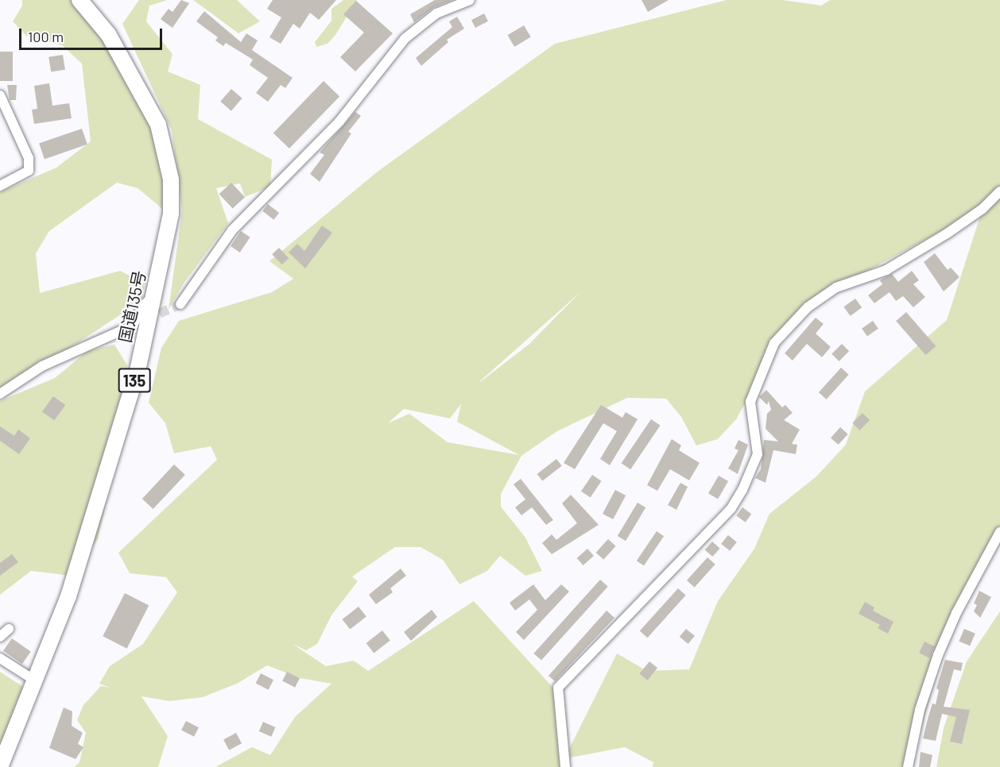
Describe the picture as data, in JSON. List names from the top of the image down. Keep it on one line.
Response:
{"streets":{"highway":["国道135号","135"]},"scale_bar":"100 m"}
